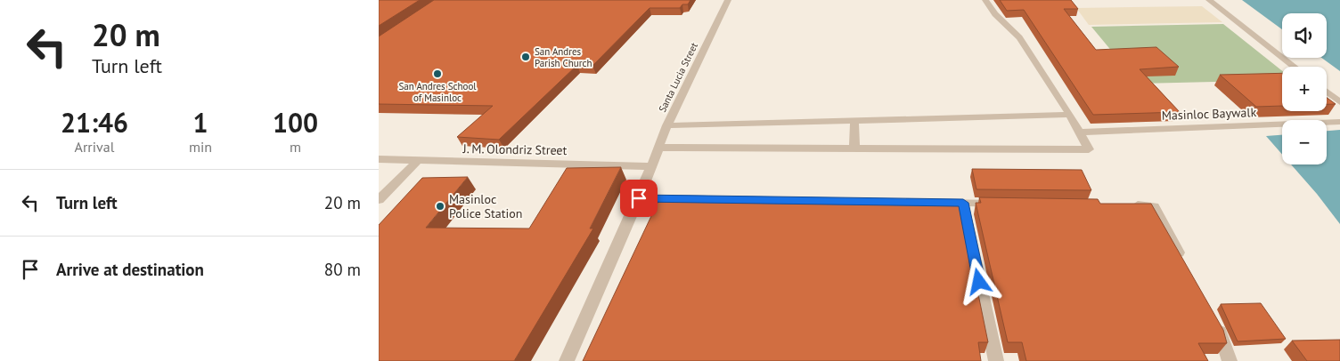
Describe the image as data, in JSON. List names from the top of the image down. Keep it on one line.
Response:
{"streets":{"street":["Santa Lucia Street","Masinloc Baywalk","J. M. Olondriz Street"]},"crossings":[["Santa Lucia Street","J. M. Olondriz Street"]],"places":["San Andres Parish Church","San Andres School of Masinloc","Masinloc Police Station"],"page":{"turn":["20 m","Turn left"],"map_buttons":["+","−"],"eta":["21:46","Arrival","1","min","100","m"],"list":[{"name":"Turn left","value":"20 m"},{"name":"Arrive at destination","value":"80 m"}]}}
